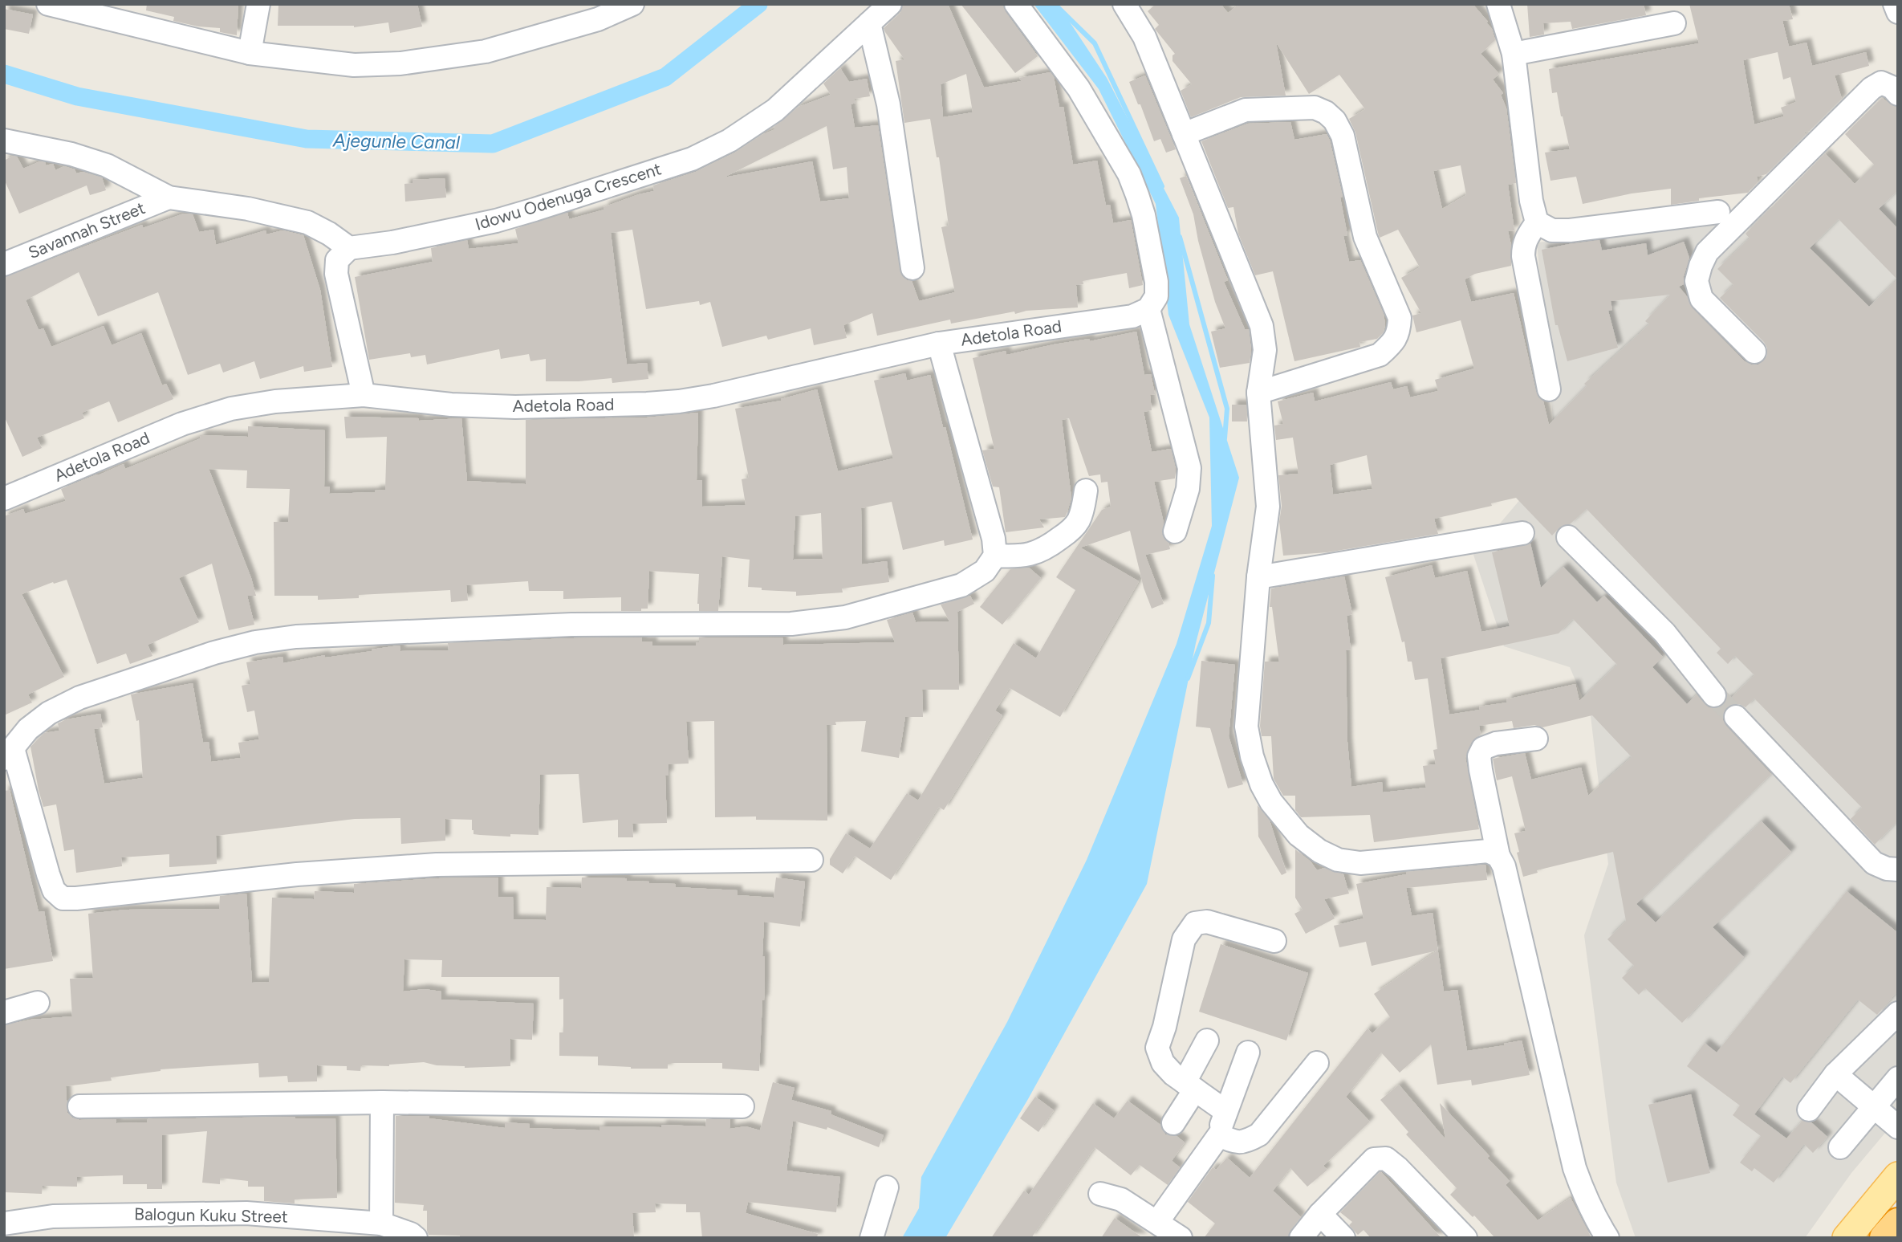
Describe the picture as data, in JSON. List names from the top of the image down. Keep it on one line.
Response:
{"streets":{"street":["Idowu Odenuga Crescent","Savannah Street","Adetola Road","Balogun Kuku Street"]},"water":["Ajegunle Canal"]}
